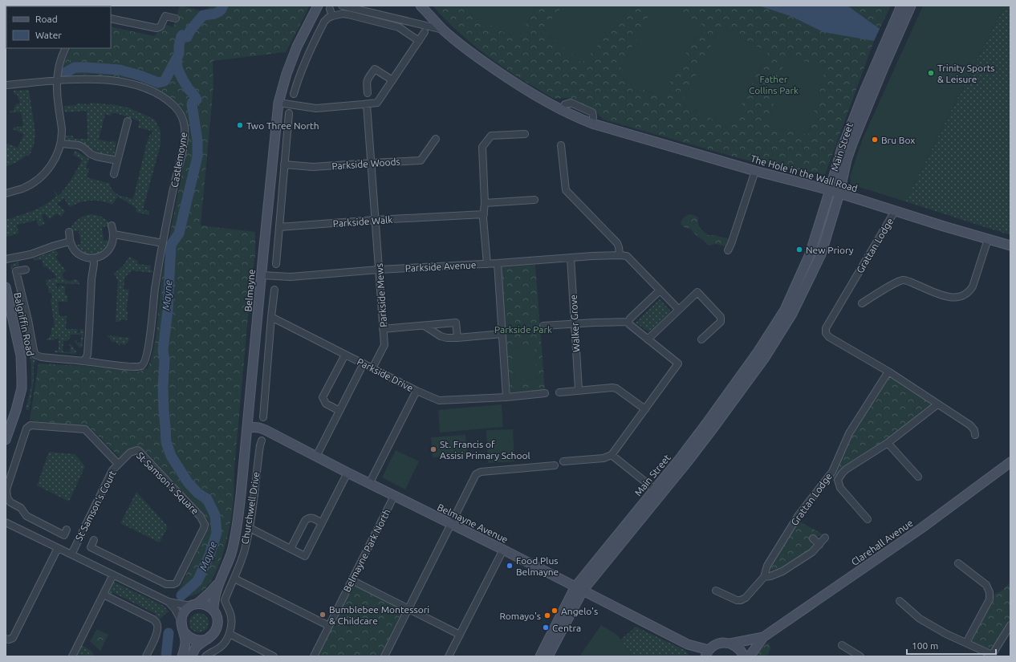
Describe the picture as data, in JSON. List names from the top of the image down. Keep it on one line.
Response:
{"streets":{"street":["Main Street","Castlemoyne","Parkside Woods","The Hole in the Wall Road","Parkside Walk","Grattan Lodge","Parkside Avenue","Belmayne","Parkside Mews","Walker Grove","Balgriffin Road","Parkside Drive","St Samson's Square","St Samson's Court","Churchwell Drive","Belmayne Avenue","Clarehall Avenue","Belmayne Park North"]},"crossings":[["Main Street","The Hole in the Wall Road"],["Main Street","Belmayne Avenue"],["Parkside Woods","Parkside Mews"],["The Hole in the Wall Road","Grattan Lodge"],["Parkside Walk","Parkside Mews"],["Parkside Avenue","Belmayne"],["Parkside Avenue","Parkside Mews"],["Parkside Avenue","Walker Grove"],["Belmayne","Belmayne Avenue"],["Parkside Mews","Parkside Drive"],["St Samson's Square","St Samson's Court"],["Belmayne Avenue","Clarehall Avenue"],["Belmayne Avenue","Belmayne Park North"]],"water":["Mayne"],"parks":["Father Collins Park","Parkside Park"],"places":["Trinity Sports & Leisure","Two Three North","Bru Box","New Priory","St. Francis of Assisi Primary School","Food Plus Belmayne","Angelo's","Bumblebee Montessori & Childcare","Romayo's","Centra"],"legend":["Road","Water"],"scale_bar":"100 m"}
